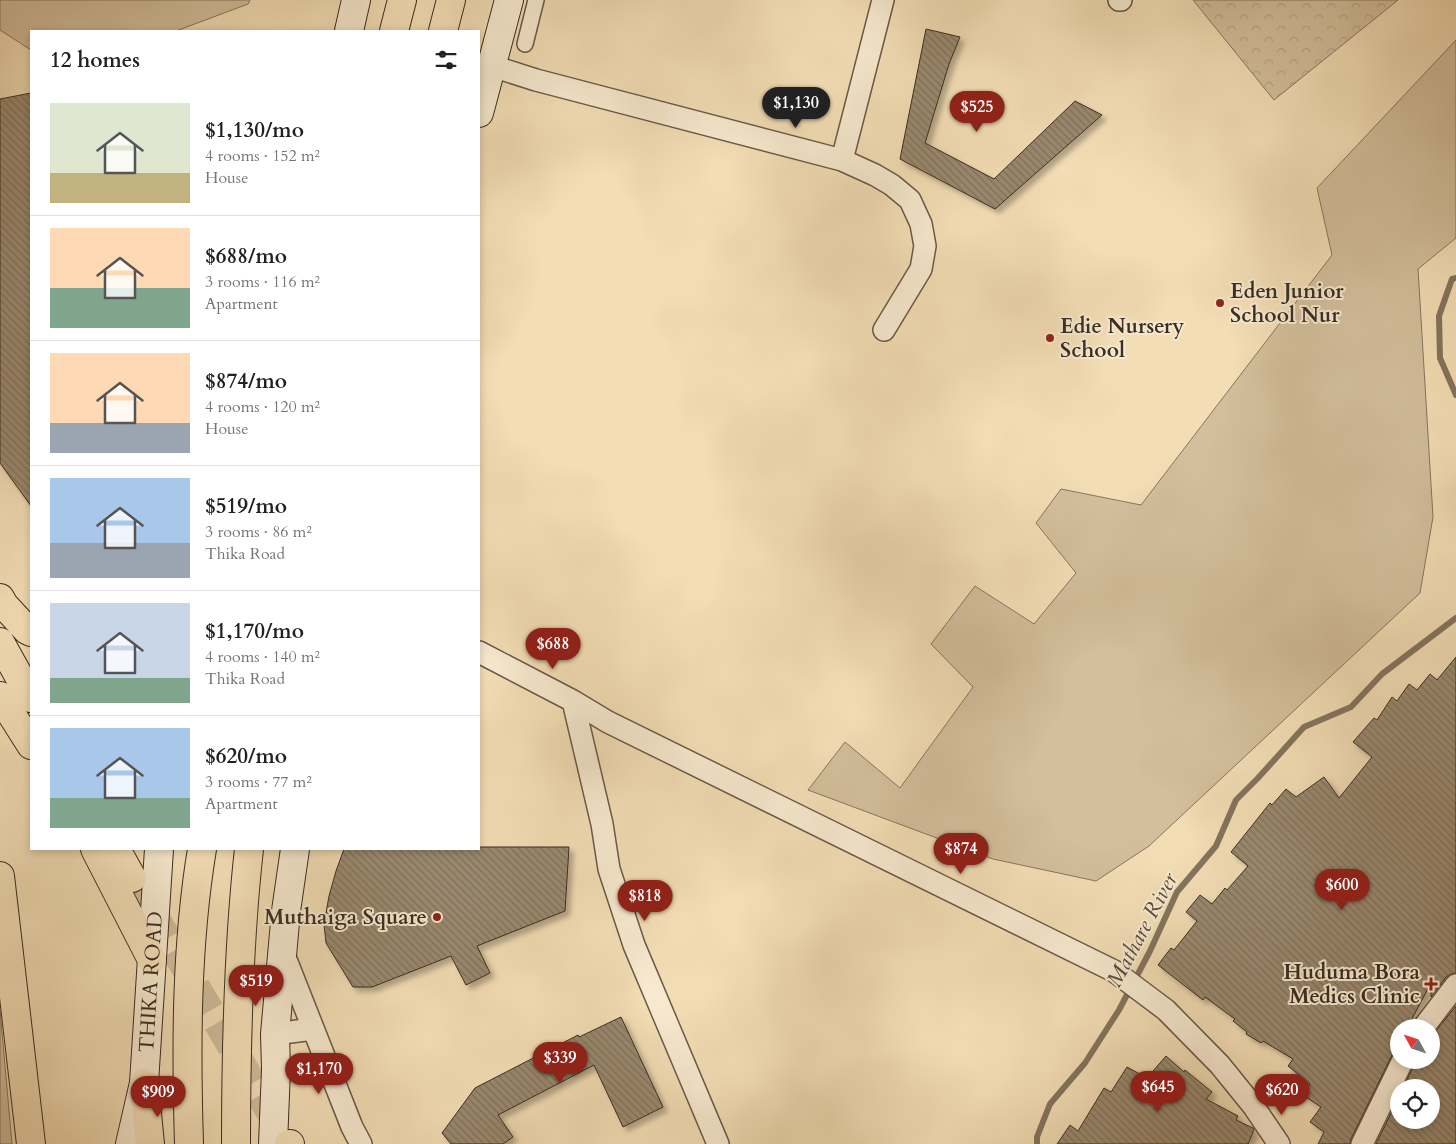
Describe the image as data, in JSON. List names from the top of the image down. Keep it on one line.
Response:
{"streets":{"highway":["THIKA ROAD"]},"water":["Mathare River"],"places":{"other":["Eden Junior School Nur","Edie Nursery School","Muthaiga Square"],"health":["Huduma Bora Medics Clinic"]},"north":"top left","page":{"heading":"12 homes","price":["$1,130","$525","$688","$874","$600","$818","$519","$339","$1,170","$645","$620","$909"],"list":[{"name":"$1,130/mo","note":"4 rooms · 152 m² · House"},{"name":"$688/mo","note":"3 rooms · 116 m² · Apartment"},{"name":"$874/mo","note":"4 rooms · 120 m² · House"},{"name":"$519/mo","note":"3 rooms · 86 m² · Thika Road"},{"name":"$1,170/mo","note":"4 rooms · 140 m² · Thika Road"},{"name":"$620/mo","note":"3 rooms · 77 m² · Apartment"}]}}
